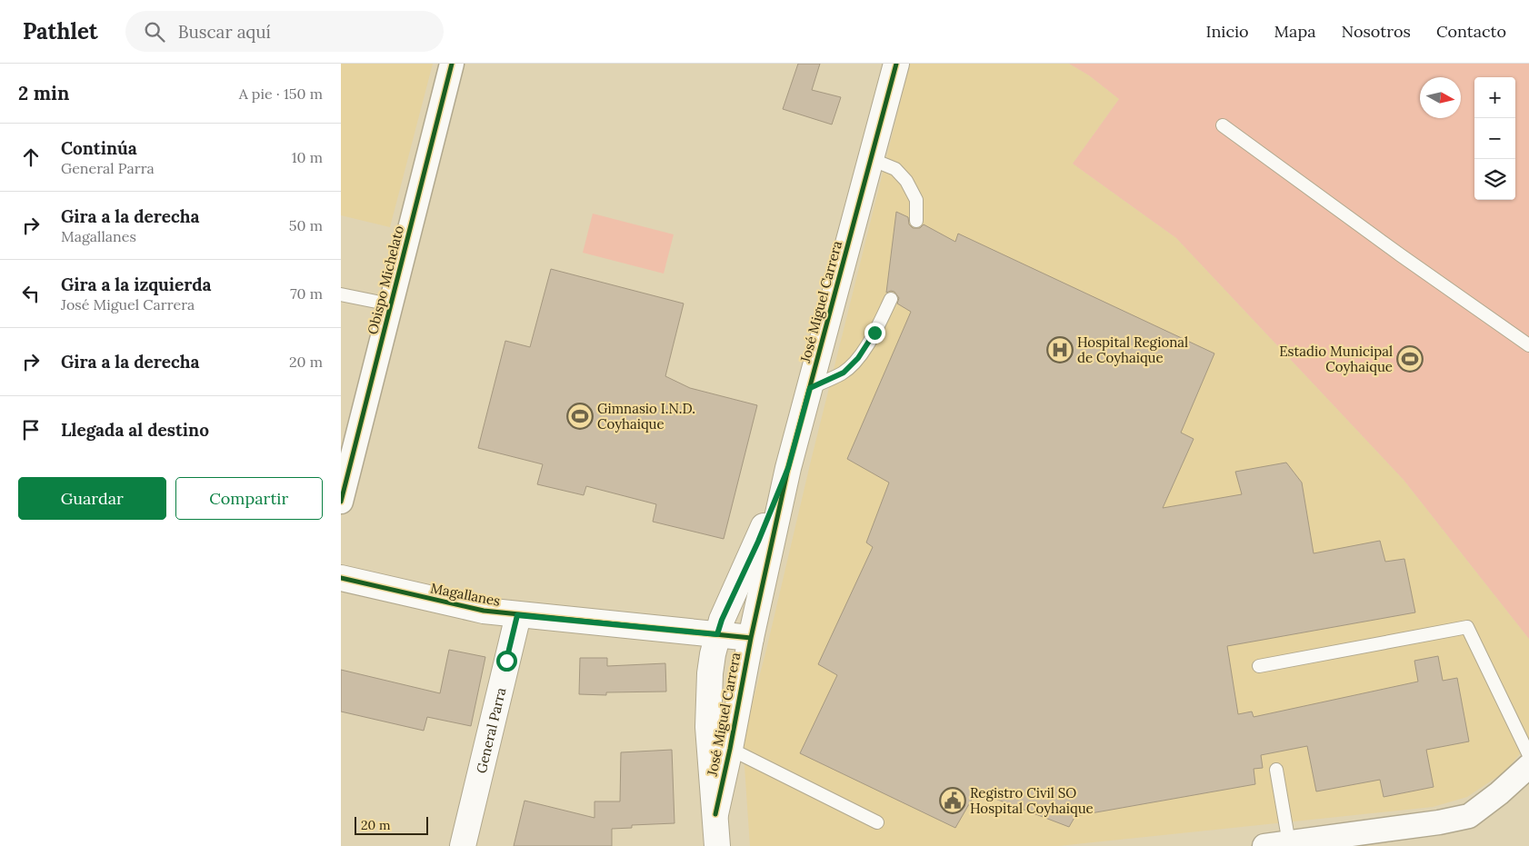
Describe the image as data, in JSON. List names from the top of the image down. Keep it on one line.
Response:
{"streets":{"street":["Obispo Michelato","José Miguel Carrera","Magallanes","General Parra"]},"crossings":[["José Miguel Carrera","Magallanes"],["Magallanes","General Parra"]],"places":{"hospital":["Hospital Regional de Coyhaique"],"sports":["Estadio Municipal Coyhaique","Gimnasio I.N.D. Coyhaique"],"public building":["Registro Civil SO Hospital Coyhaique"]},"scale_bar":"20 m","north":"right","page":{"header":"Pathlet","search":"Buscar aquí","nav":["Inicio","Mapa","Nosotros","Contacto"],"heading":["2 min","A pie · 150 m"],"map_buttons":["+","−"],"list":[["Continúa","General Parra","10 m"],["Gira a la derecha","Magallanes","50 m"],["Gira a la izquierda","José Miguel Carrera","70 m"],["Gira a la derecha","20 m"],"Llegada al destino"],"buttons":["Guardar","Compartir"],"scale":"20 m"}}
